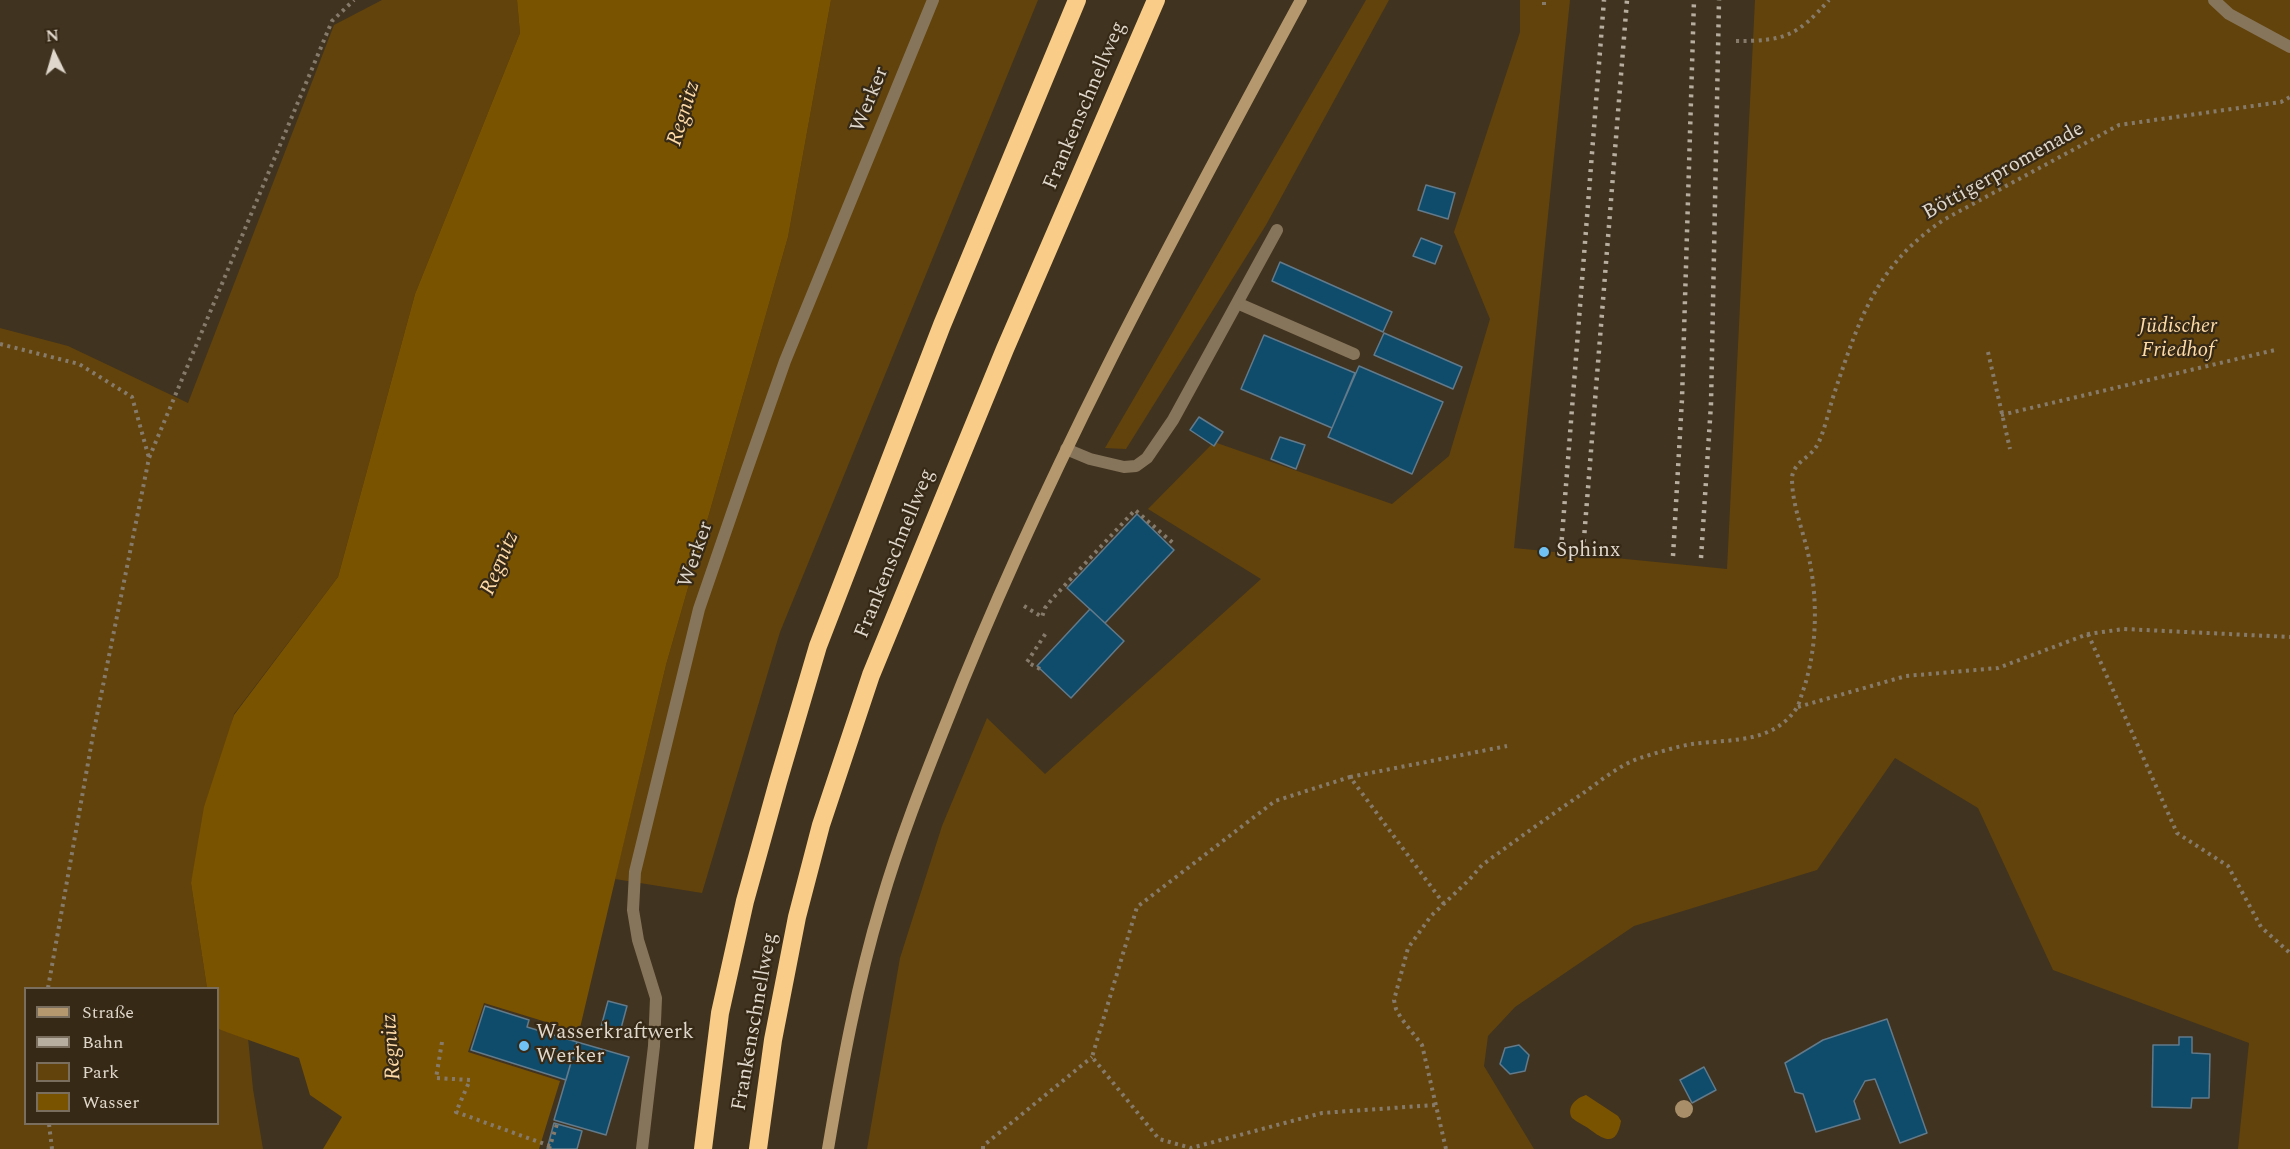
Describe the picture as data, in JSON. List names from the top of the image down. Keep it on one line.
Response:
{"streets":{"highway":["Frankenschnellweg"],"street":["Werker"],"path":["Böttigerpromenade"]},"water":["Regnitz"],"parks":["Jüdischer Friedhof"],"places":["Sphinx","Wasserkraftwerk Werker"],"legend":["Straße","Bahn","Park","Wasser"],"north":"top"}
